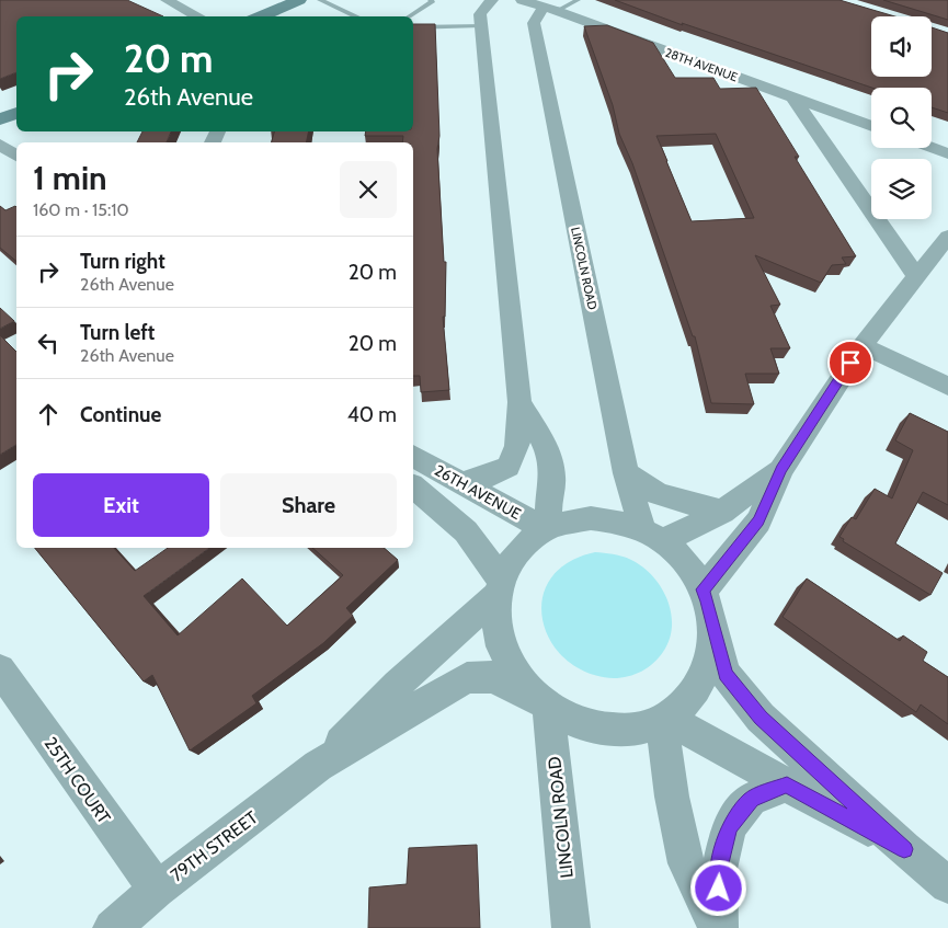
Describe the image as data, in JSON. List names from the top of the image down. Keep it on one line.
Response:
{"streets":{"street":["28TH AVENUE","LINCOLN ROAD","26TH AVENUE","25TH COURT","79TH STREET"]},"crossings":[["28TH AVENUE","LINCOLN ROAD"],["LINCOLN ROAD","79TH STREET"],["26TH AVENUE","79TH STREET"],["25TH COURT","79TH STREET"]],"page":{"turn":["20 m","26th Avenue"],"heading":["1 min","160 m · 15:10"],"list":[{"name":"Turn right","note":"26th Avenue","value":"20 m"},{"name":"Turn left","note":"26th Avenue","value":"20 m"},{"name":"Continue","value":"40 m"}],"buttons":["Exit","Share"]}}
